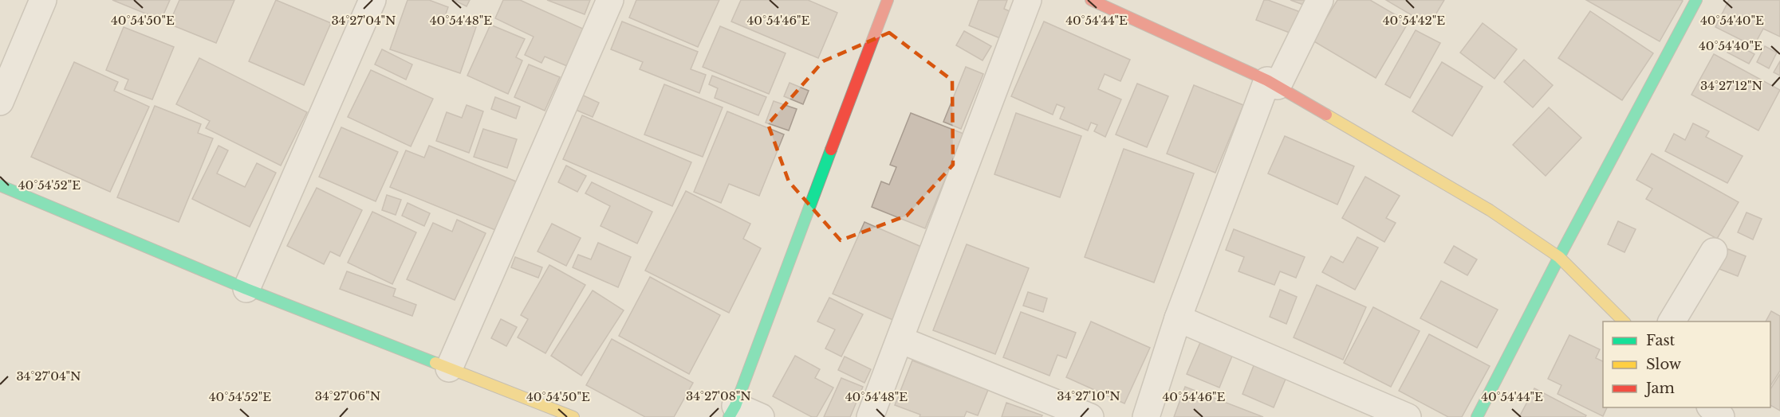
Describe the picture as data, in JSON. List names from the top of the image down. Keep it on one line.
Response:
{"legend":["Fast","Slow","Jam"],"coordinates":["40°54'42\"E","40°54'50\"E","40°54'48\"E","40°54'46\"E","40°54'44\"E","40°54'40\"E","34°27'04\"N","34°27'12\"N","40°54'52\"E","34°27'06\"N","34°27'08\"N","34°27'10\"N"]}
